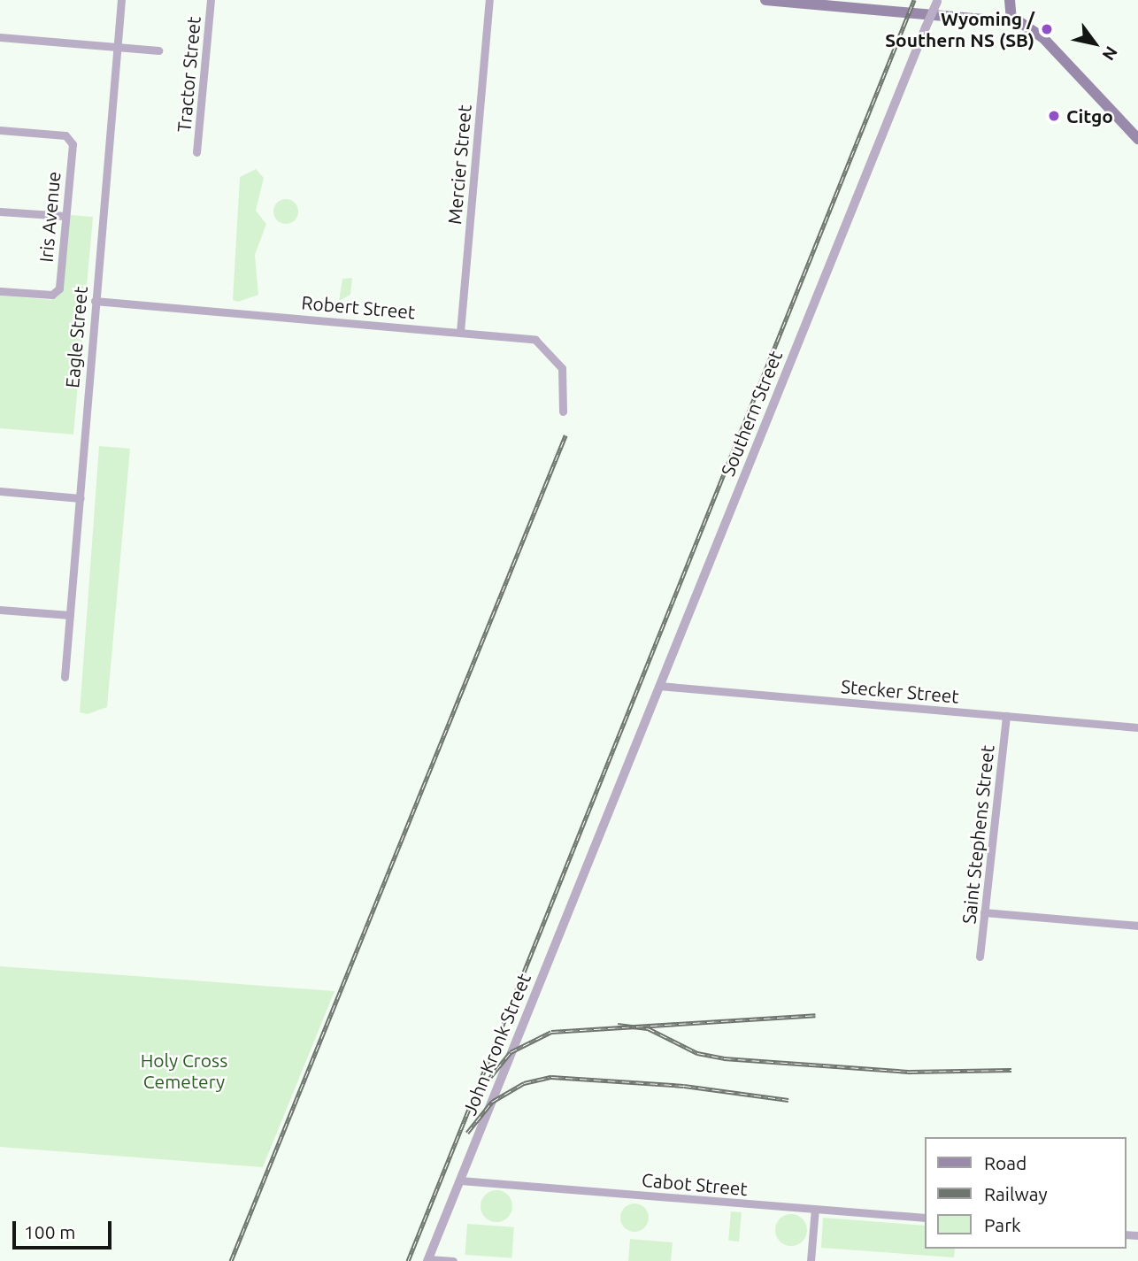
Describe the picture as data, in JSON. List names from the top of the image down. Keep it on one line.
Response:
{"streets":{"street":["Tractor Street","Mercier Street","Iris Avenue","Robert Street","Eagle Street","Southern Street","Stecker Street","Saint Stephens Street","John Kronk Street","Cabot Street"]},"crossings":[["Mercier Street","Robert Street"],["Robert Street","Eagle Street"],["Southern Street","Stecker Street"],["Southern Street","John Kronk Street"],["Stecker Street","Saint Stephens Street"],["John Kronk Street","Cabot Street"]],"parks":["Holy Cross Cemetery"],"places":["Wyoming / Southern NS (SB)","Citgo"],"legend":["Road","Railway","Park"],"scale_bar":"100 m","north":"bottom right"}
